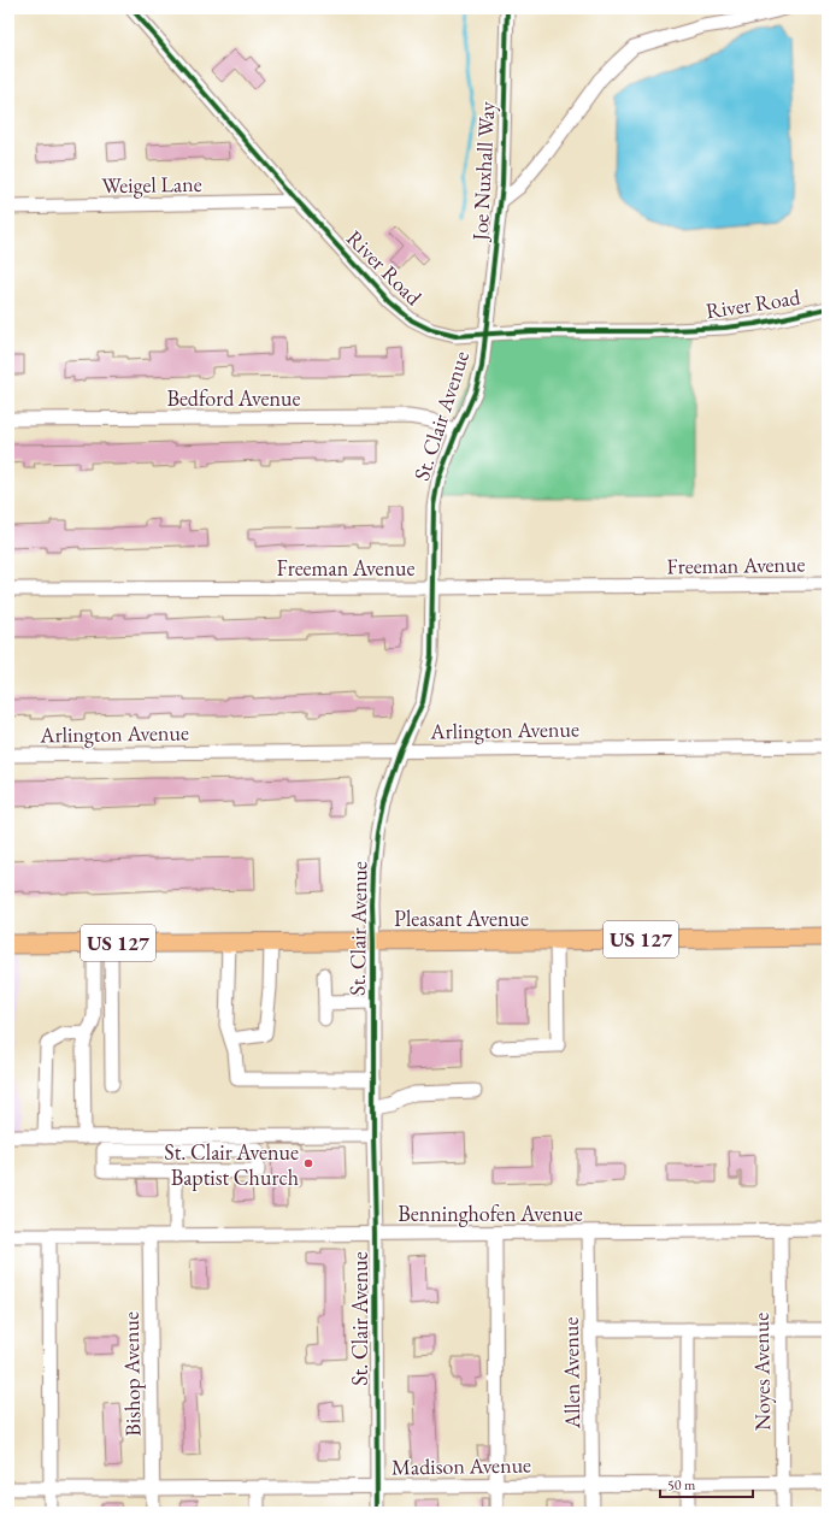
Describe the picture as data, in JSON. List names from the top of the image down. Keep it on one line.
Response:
{"streets":{"main road":["Pleasant Avenue","US 127"],"street":["Joe Nuxhall Way","Weigel Lane","River Road","Bedford Avenue","St. Clair Avenue","Freeman Avenue","Arlington Avenue","Benninghofen Avenue","Noyes Avenue","Allen Avenue","Bishop Avenue","Madison Avenue"]},"crossings":[["Joe Nuxhall Way","River Road"],["Joe Nuxhall Way","St. Clair Avenue"],["Weigel Lane","River Road"],["River Road","St. Clair Avenue"],["Bedford Avenue","St. Clair Avenue"],["St. Clair Avenue","Freeman Avenue"],["St. Clair Avenue","Arlington Avenue"],["St. Clair Avenue","Pleasant Avenue"],["St. Clair Avenue","Benninghofen Avenue"],["St. Clair Avenue","Madison Avenue"],["Benninghofen Avenue","Noyes Avenue"],["Benninghofen Avenue","Allen Avenue"],["Benninghofen Avenue","Bishop Avenue"],["Noyes Avenue","Madison Avenue"],["Allen Avenue","Madison Avenue"],["Bishop Avenue","Madison Avenue"]],"places":["St. Clair Avenue Baptist Church"],"scale_bar":"50 m"}
